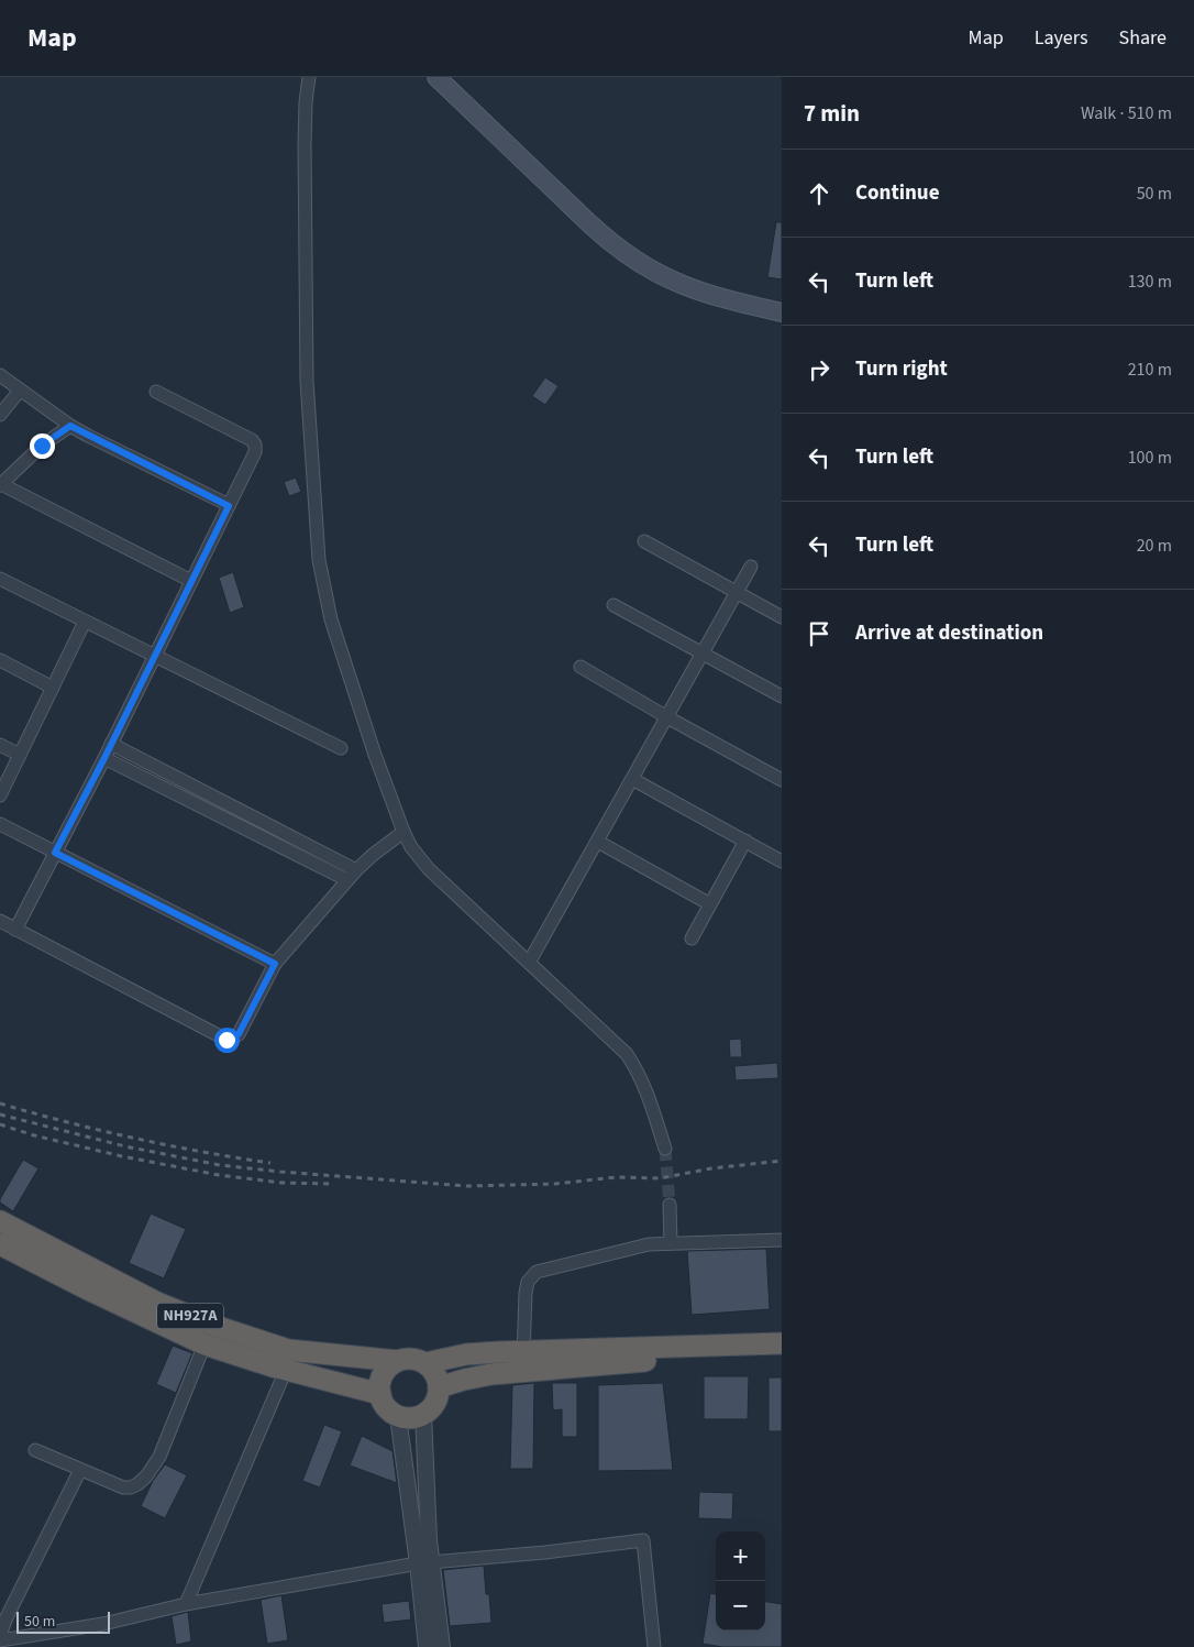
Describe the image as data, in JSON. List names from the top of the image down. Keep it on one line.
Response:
{"streets":{"highway":["NH927A"]},"scale_bar":"50 m","page":{"header":"Map","nav":["Map","Layers","Share"],"heading":["7 min","Walk · 510 m"],"list":[["Continue","50 m"],["Turn left","130 m"],["Turn right","210 m"],["Turn left","100 m"],["Turn left","20 m"],"Arrive at destination"],"map_buttons":["+","−"],"scale":"50 m"}}
